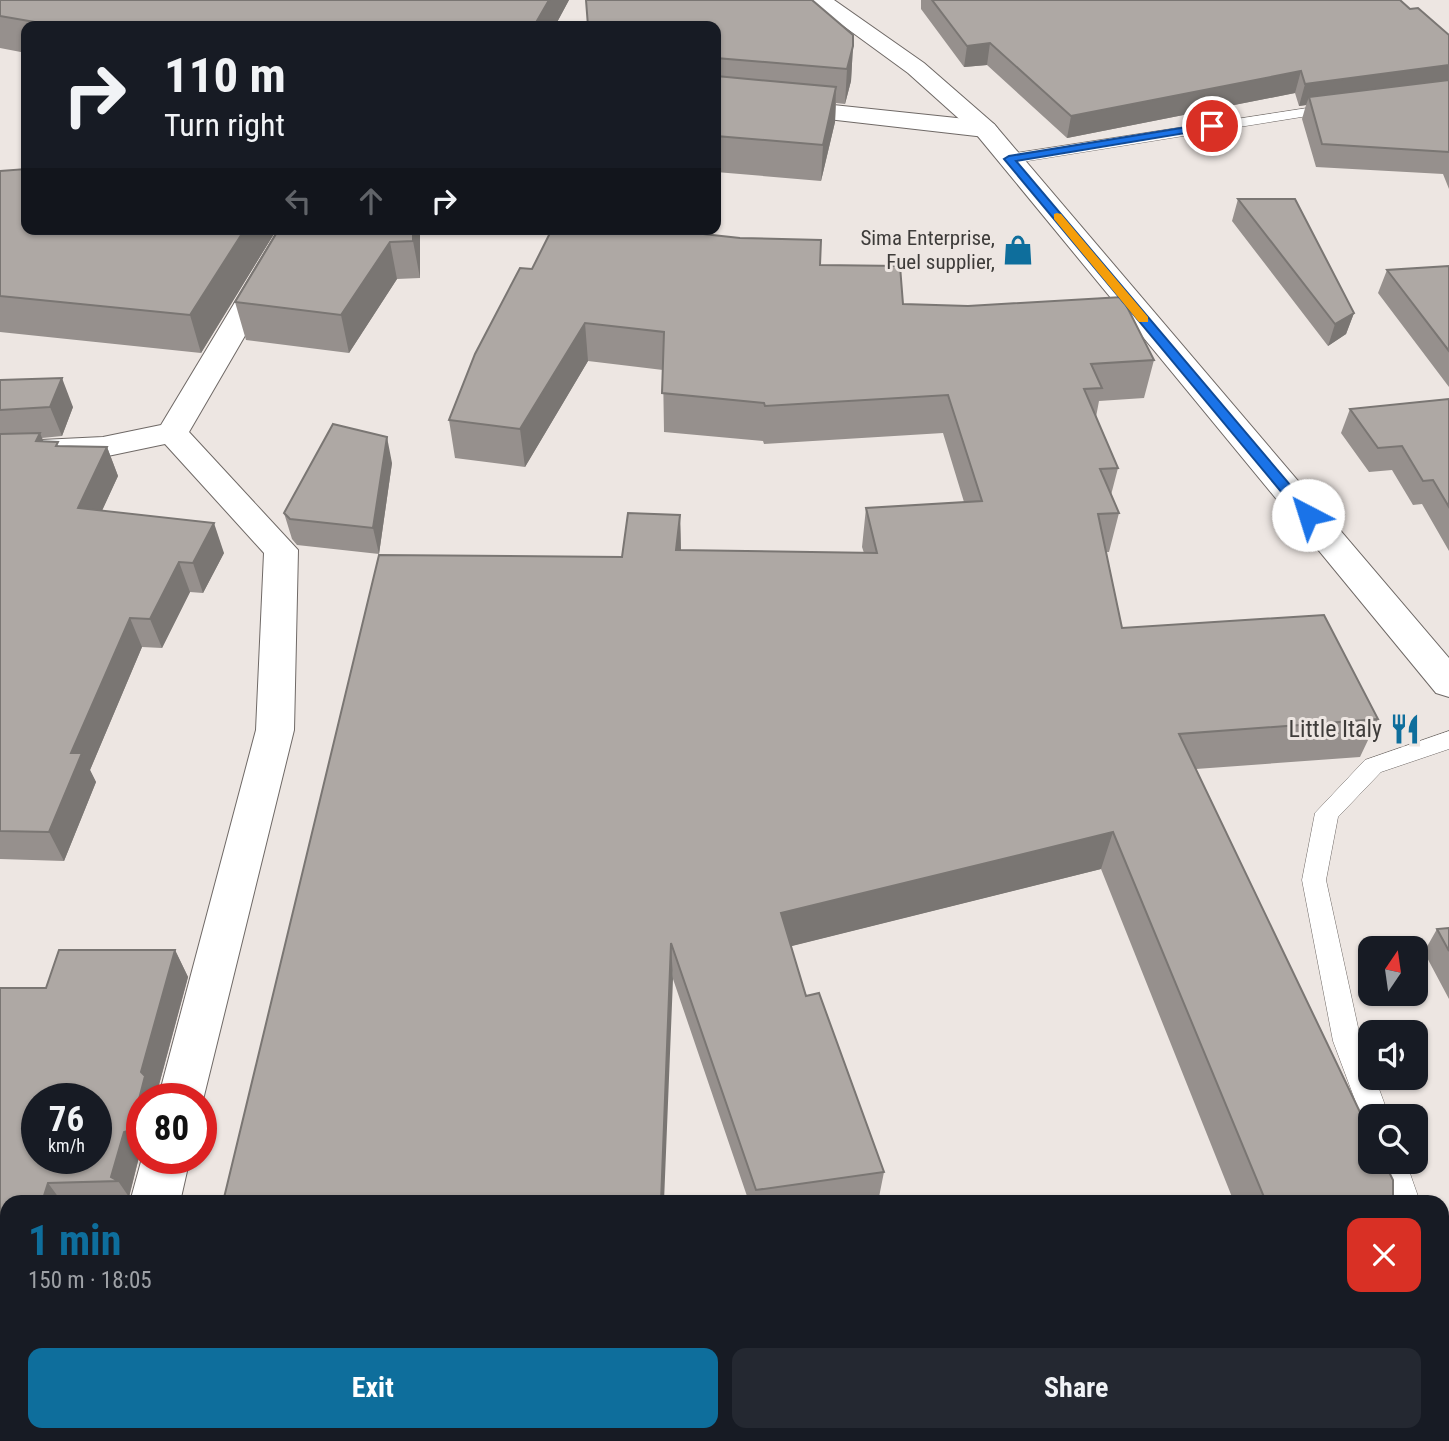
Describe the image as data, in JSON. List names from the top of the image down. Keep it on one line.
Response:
{"places":{"shop":["Sima Enterprise, Fuel supplier,"],"restaurant":["Little Italy"]},"north":"top","page":{"turn":["110 m","Turn right"],"speed":"76 km/h","limit":"80","heading":["1 min","150 m · 18:05"],"buttons":["Exit","Share"]}}
